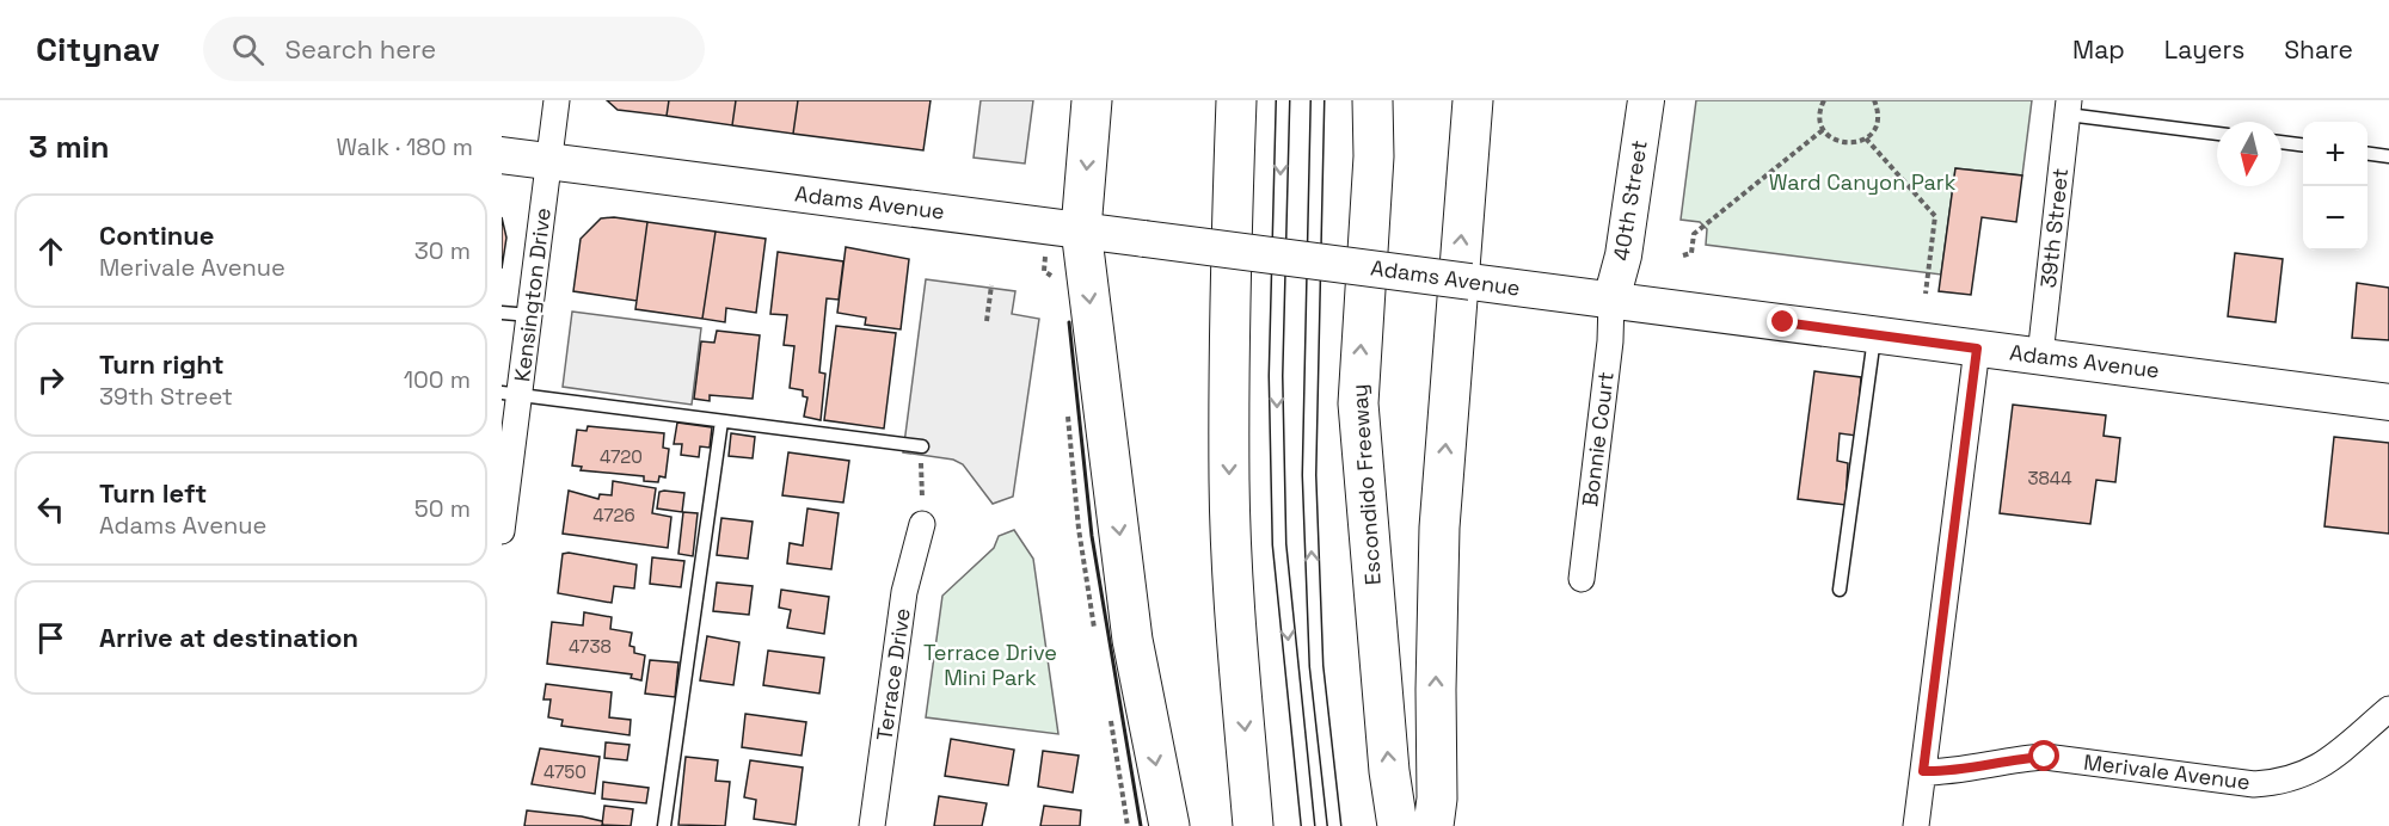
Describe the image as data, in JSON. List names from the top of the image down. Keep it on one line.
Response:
{"streets":{"highway":["Escondido Freeway"],"main road":["40th Street","Adams Avenue"],"street":["39th Street","Kensington Drive","Bonnie Court","Terrace Drive","Merivale Avenue"]},"crossings":[["40th Street","Adams Avenue"],["40th Street","Bonnie Court"],["Adams Avenue","39th Street"],["Adams Avenue","Kensington Drive"],["Adams Avenue","Bonnie Court"]],"parks":["Ward Canyon Park","Terrace Drive Mini Park"],"house_numbers":["4720","3844","4726","4738","4750"],"north":"bottom","page":{"header":"Citynav","search":"Search here","nav":["Map","Layers","Share"],"heading":["3 min","Walk · 180 m"],"map_buttons":["+","−"],"list":[["Continue","Merivale Avenue","30 m"],["Turn right","39th Street","100 m"],["Turn left","Adams Avenue","50 m"],"Arrive at destination"]}}
